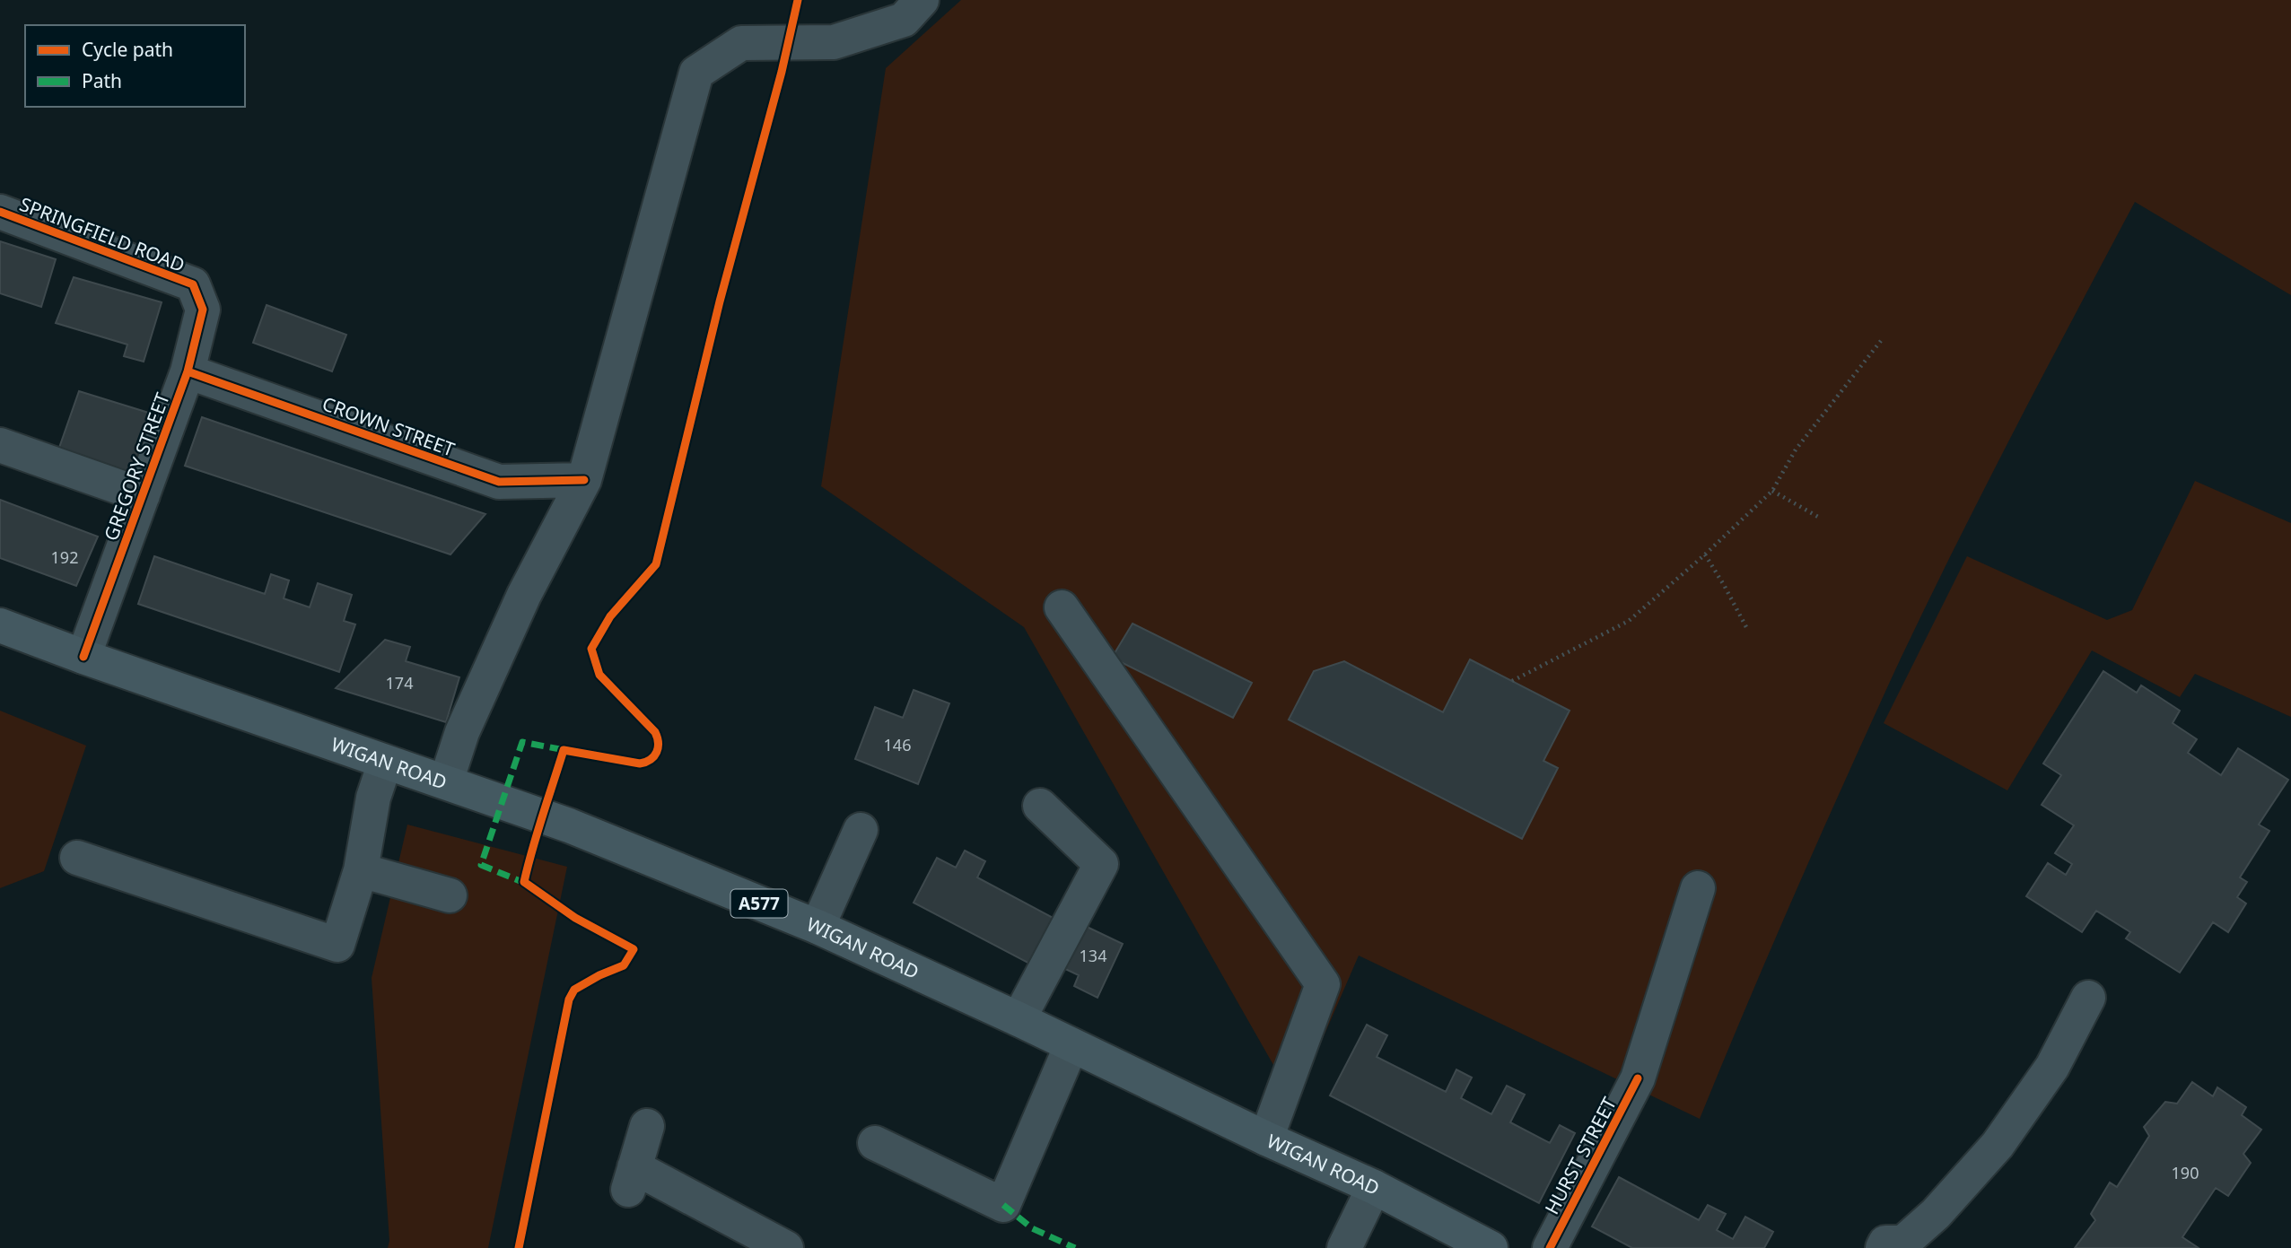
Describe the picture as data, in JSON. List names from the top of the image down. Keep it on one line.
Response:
{"streets":{"highway":["WIGAN ROAD","A577"],"street":["SPRINGFIELD ROAD","CROWN STREET","GREGORY STREET","HURST STREET"]},"crossings":[["SPRINGFIELD ROAD","GREGORY STREET"],["CROWN STREET","GREGORY STREET"],["GREGORY STREET","WIGAN ROAD"]],"house_numbers":["192","174","146","134","190"],"legend":["Cycle path","Path"]}
